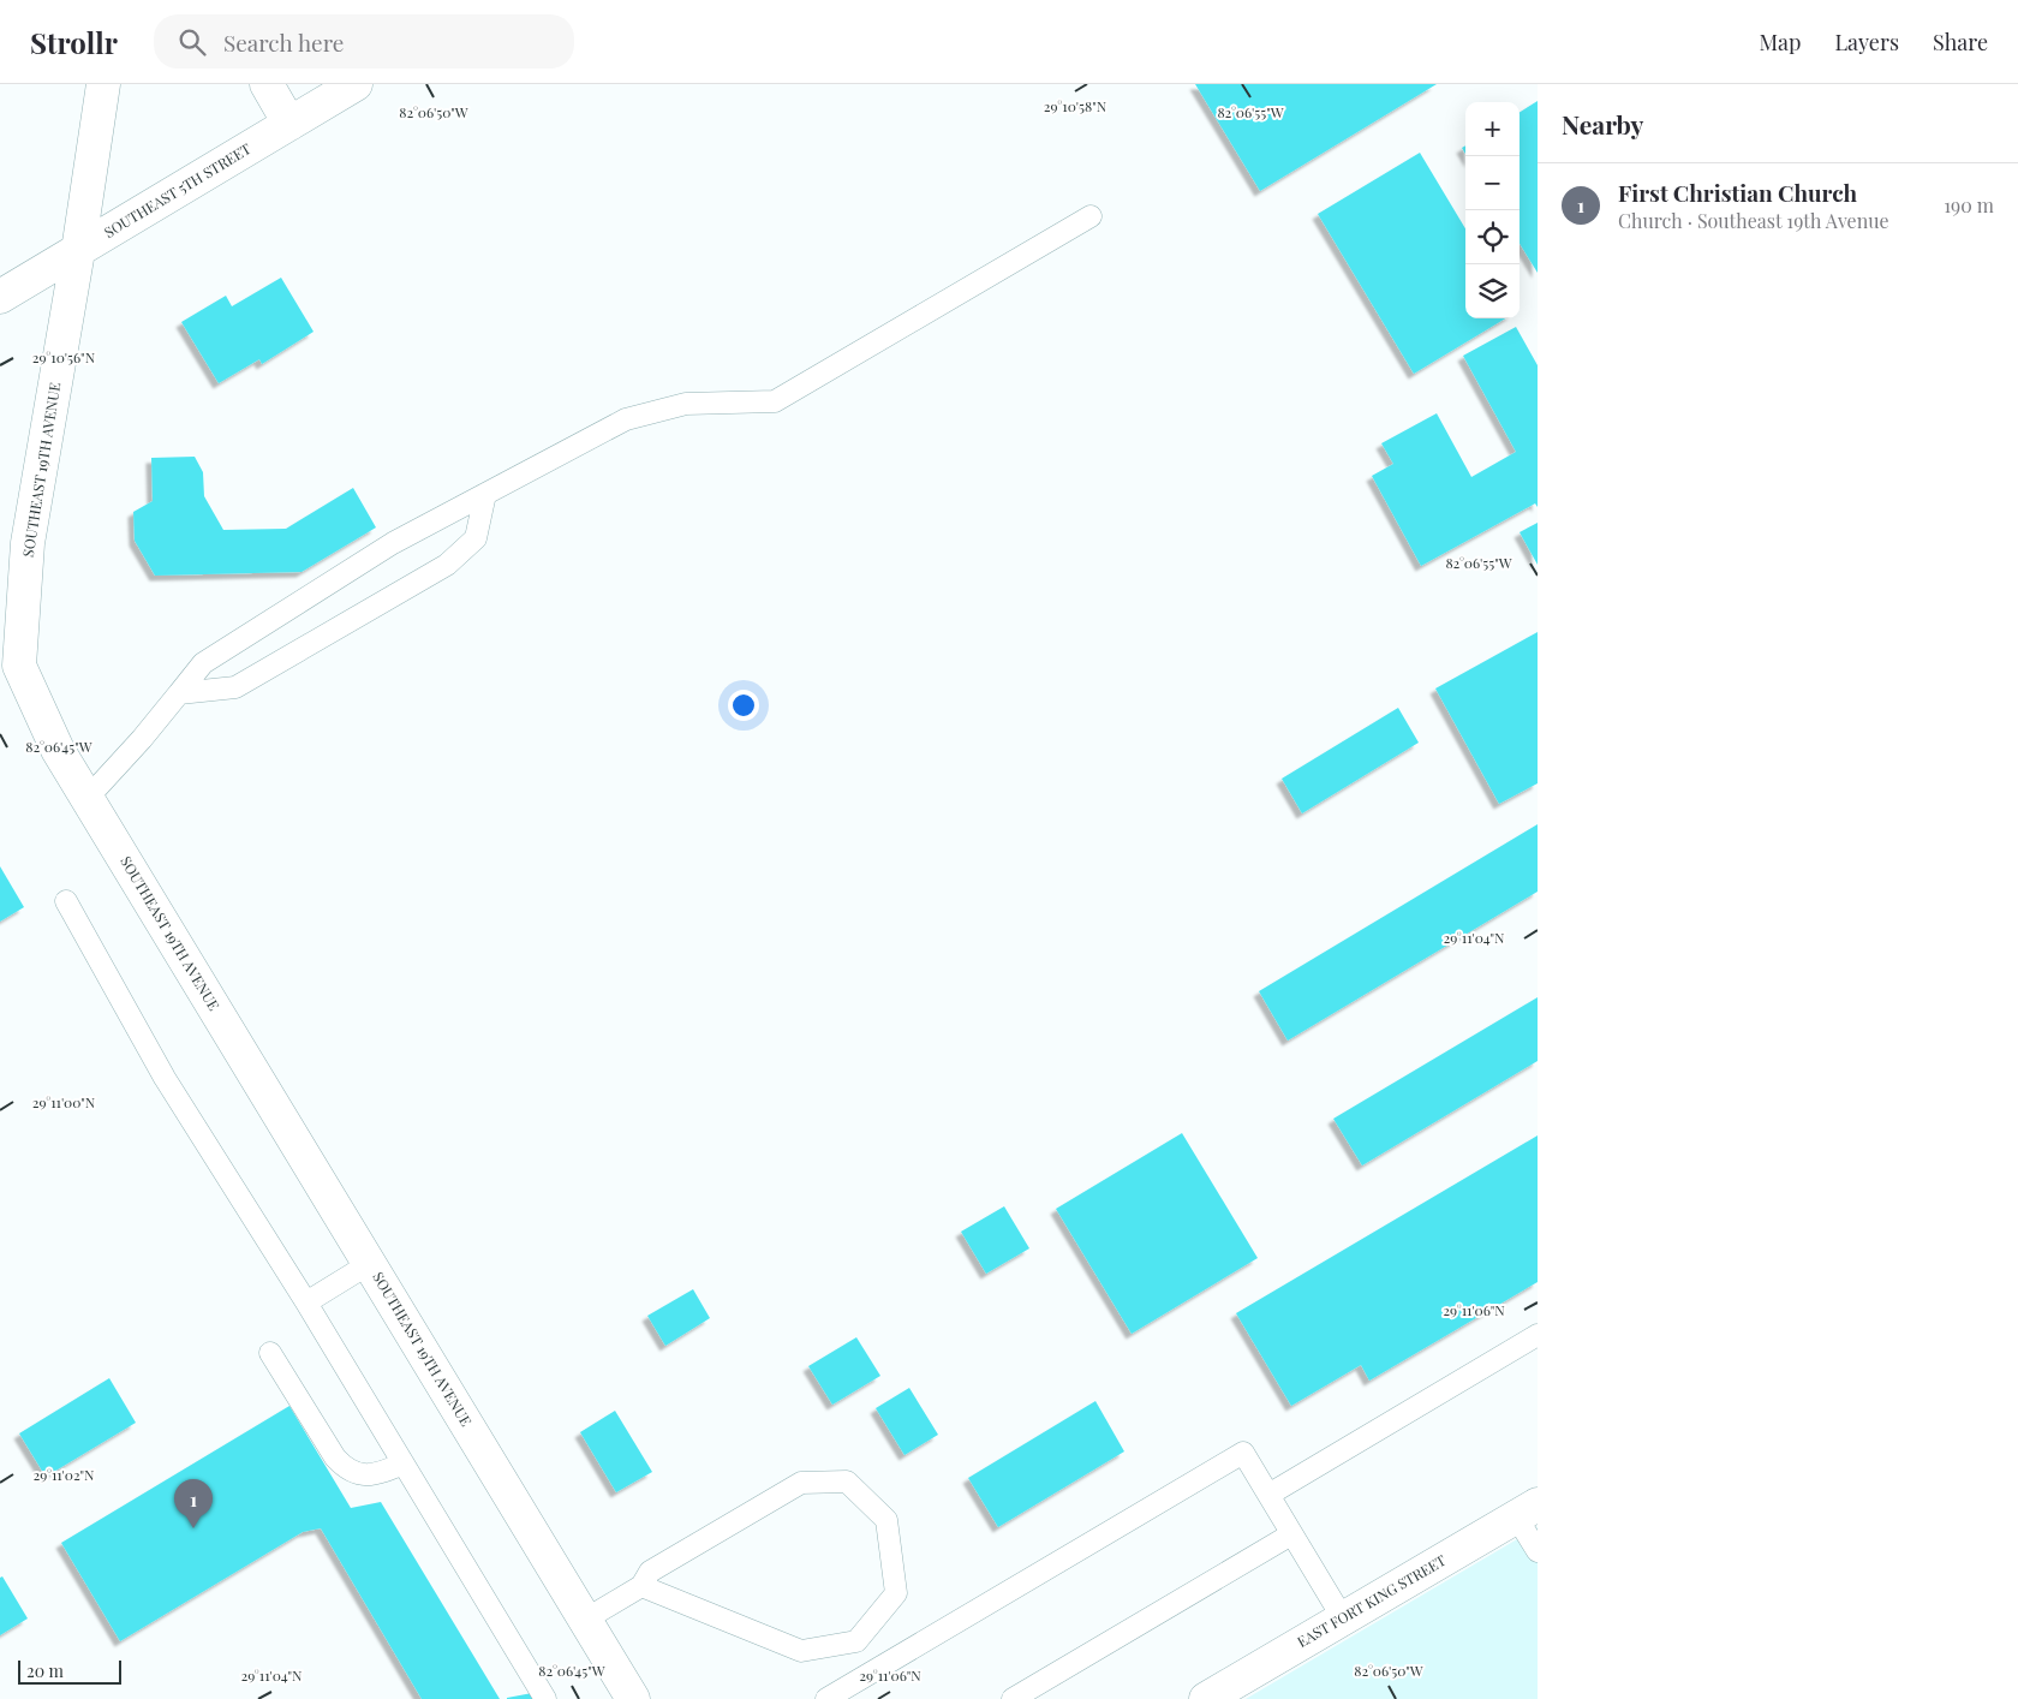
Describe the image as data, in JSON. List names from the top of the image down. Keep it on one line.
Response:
{"streets":{"street":["SOUTHEAST 5TH STREET","SOUTHEAST 19TH AVENUE","EAST FORT KING STREET"]},"crossings":[["SOUTHEAST 5TH STREET","SOUTHEAST 19TH AVENUE"]],"scale_bar":"20 m","page":{"header":"Strollr","search":"Search here","nav":["Map","Layers","Share"],"heading":"Nearby","map_buttons":["+","−"],"list":[{"mark":"1","name":"First Christian Church","note":"Church · Southeast 19th Avenue","value":"190 m"}],"pins":"1","scale":"20 m"},"coordinates":["29°10'58\"N","82°06'50\"W","82°06'55\"W","29°10'56\"N","82°06'45\"W","29°11'04\"N","29°11'00\"N","29°11'06\"N","29°11'02\"N"]}
